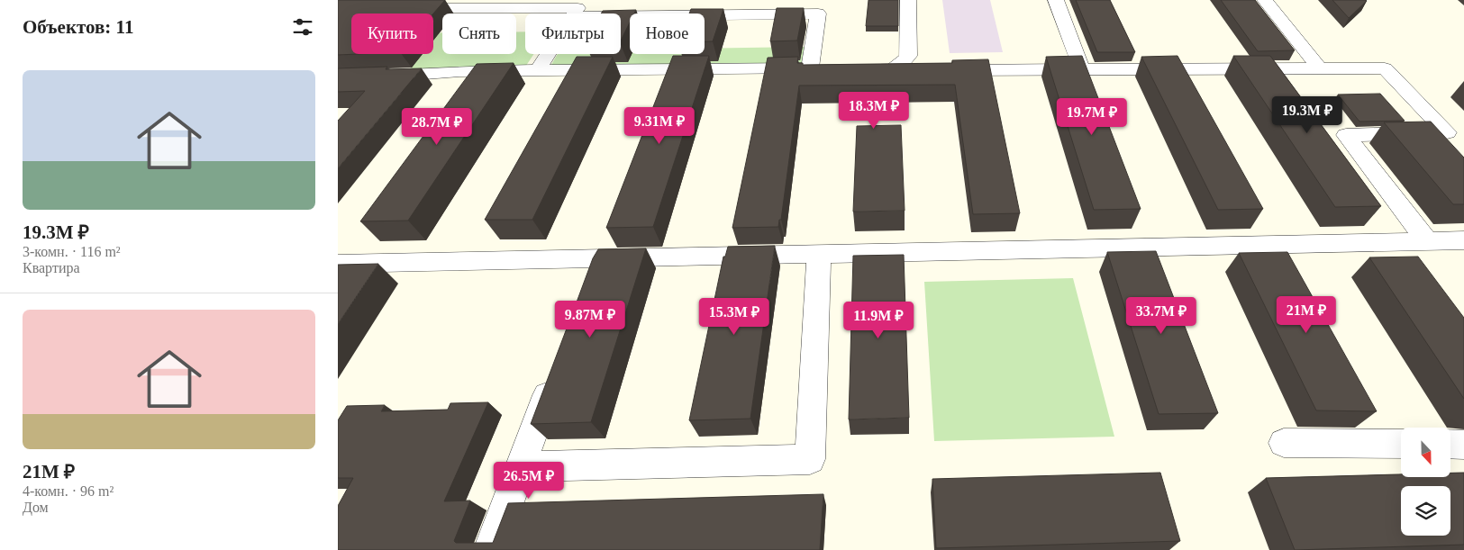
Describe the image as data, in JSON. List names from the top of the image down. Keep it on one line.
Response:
{"north":"bottom","page":{"heading":"Объектов: 11","chip":["Купить","Снять","Фильтры","Новое"],"list":[{"name":"19.3M ₽","note":"3-комн. · 116 m² · Квартира"},{"name":"21M ₽","note":"4-комн. · 96 m² · Дом"}],"price":["18.3M ₽","19.3M ₽","19.7M ₽","9.31M ₽","28.7M ₽","21M ₽","33.7M ₽","15.3M ₽","9.87M ₽","11.9M ₽","26.5M ₽"]}}
